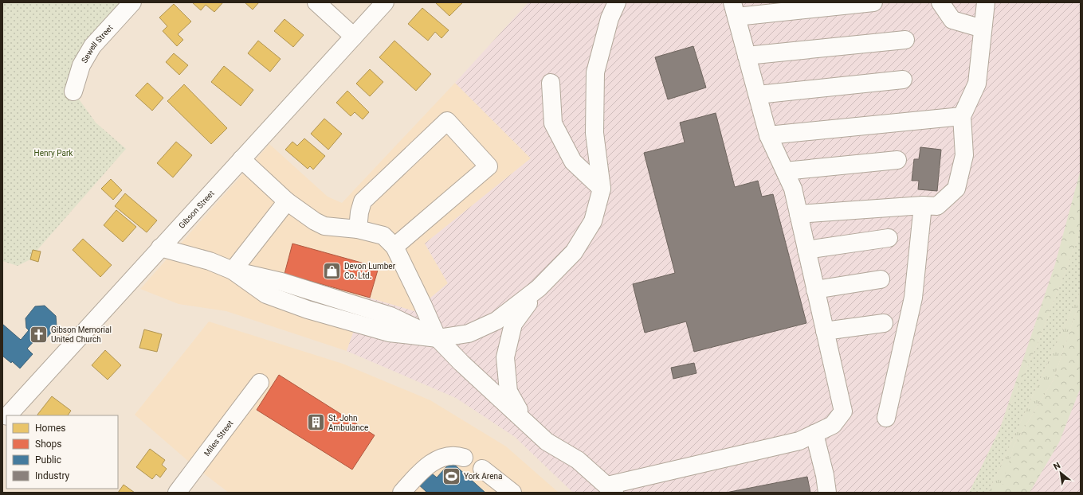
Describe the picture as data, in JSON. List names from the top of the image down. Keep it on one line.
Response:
{"streets":{"main road":["Sewell Street","Gibson Street","Miles Street"]},"parks":["Henry Park"],"places":{"shop":["Devon Lumber Co. Ltd."],"church":["Gibson Memorial United Church"],"building":["St. John Ambulance"],"sports":["York Arena"]},"legend":["Homes","Shops","Public","Industry"],"north":"top left"}
